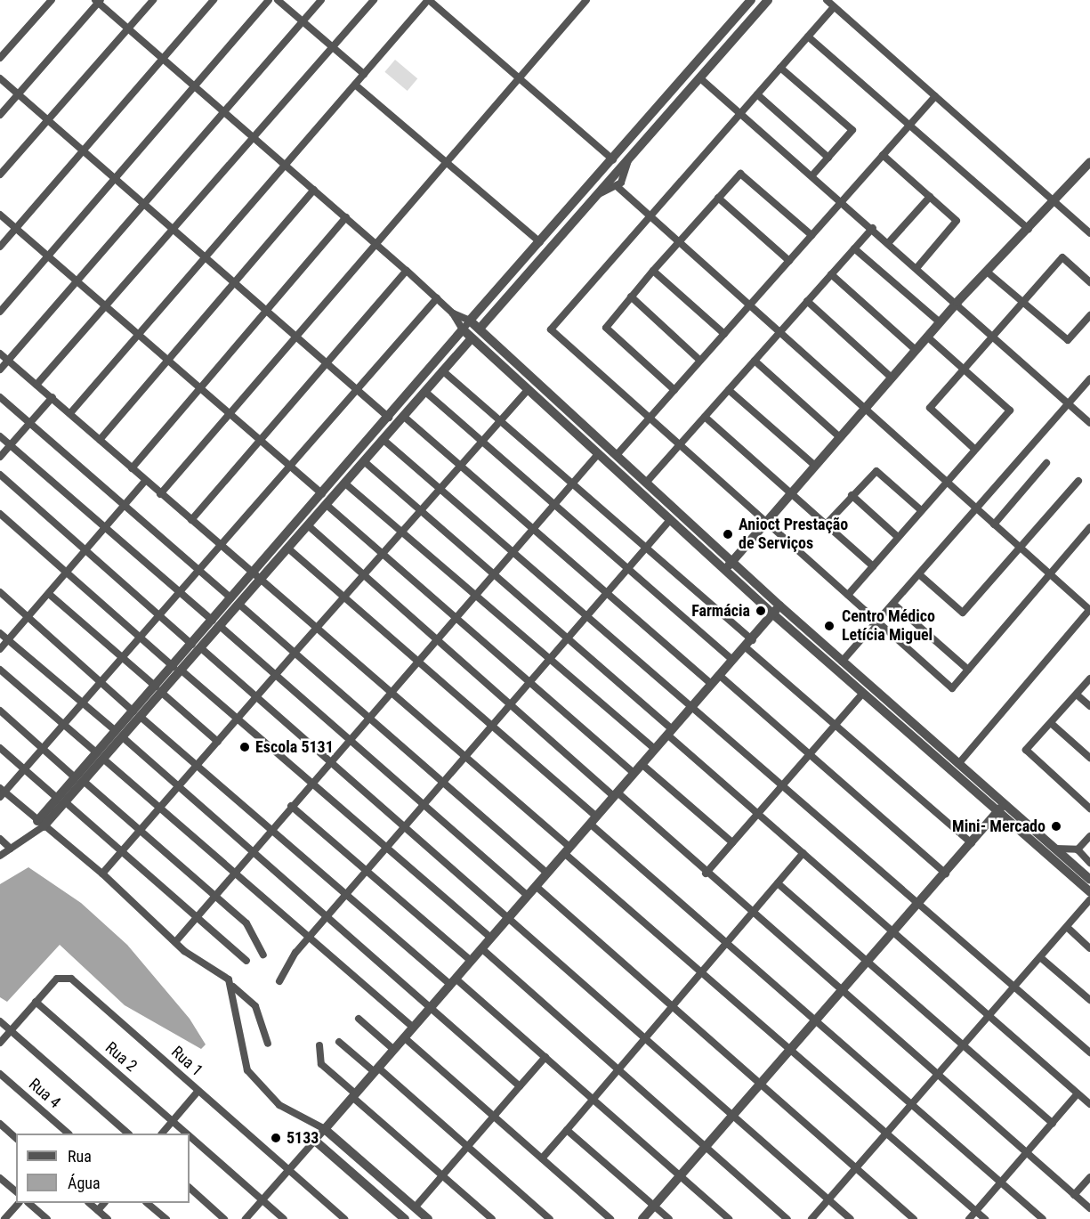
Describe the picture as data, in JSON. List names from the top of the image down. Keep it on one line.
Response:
{"streets":{"street":["Rua 2","Rua 1","Rua 4"]},"crossings":[["Rua 2","Rua 1"]],"places":["Anioct Prestação de Serviços","Farmácia","Centro Médico Letícia Miguel","Escola 5131","Mini- Mercado","5133"],"legend":["Rua","Água"]}
